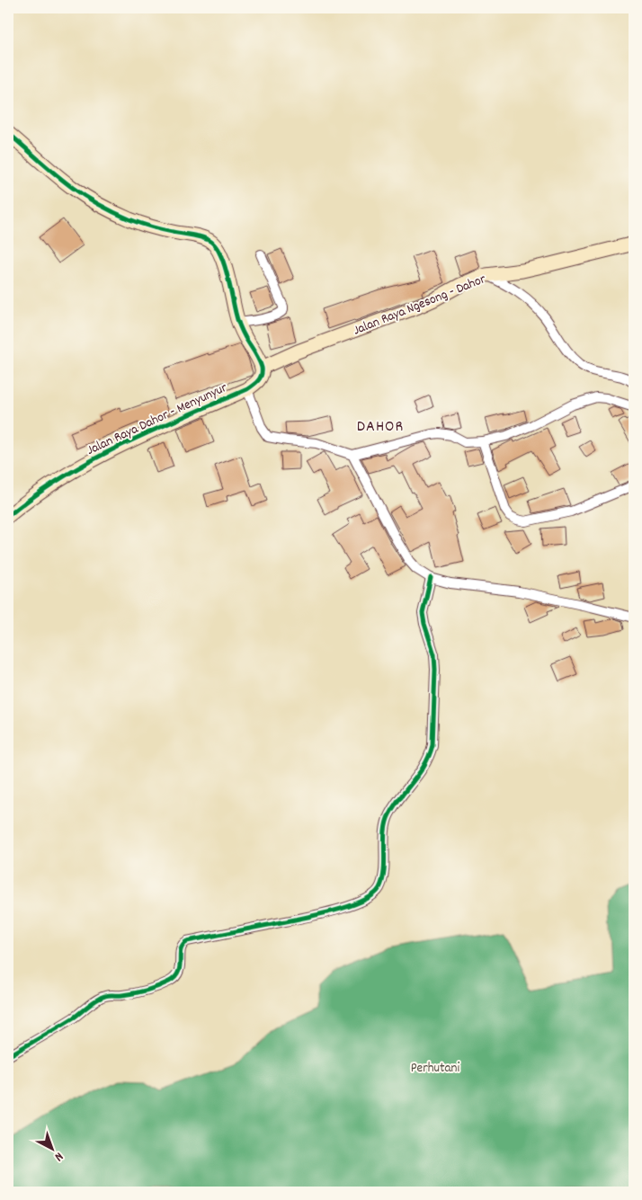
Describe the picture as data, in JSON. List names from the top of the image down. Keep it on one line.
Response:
{"streets":{"street":["Jalan Raya Ngesong - Dahor","Jalan Raya Dahor - Menyunyur"]},"crossings":[["Jalan Raya Ngesong - Dahor","Jalan Raya Dahor - Menyunyur"]],"districts":["DAHOR"],"parks":["Perhutani"],"north":"bottom right"}
